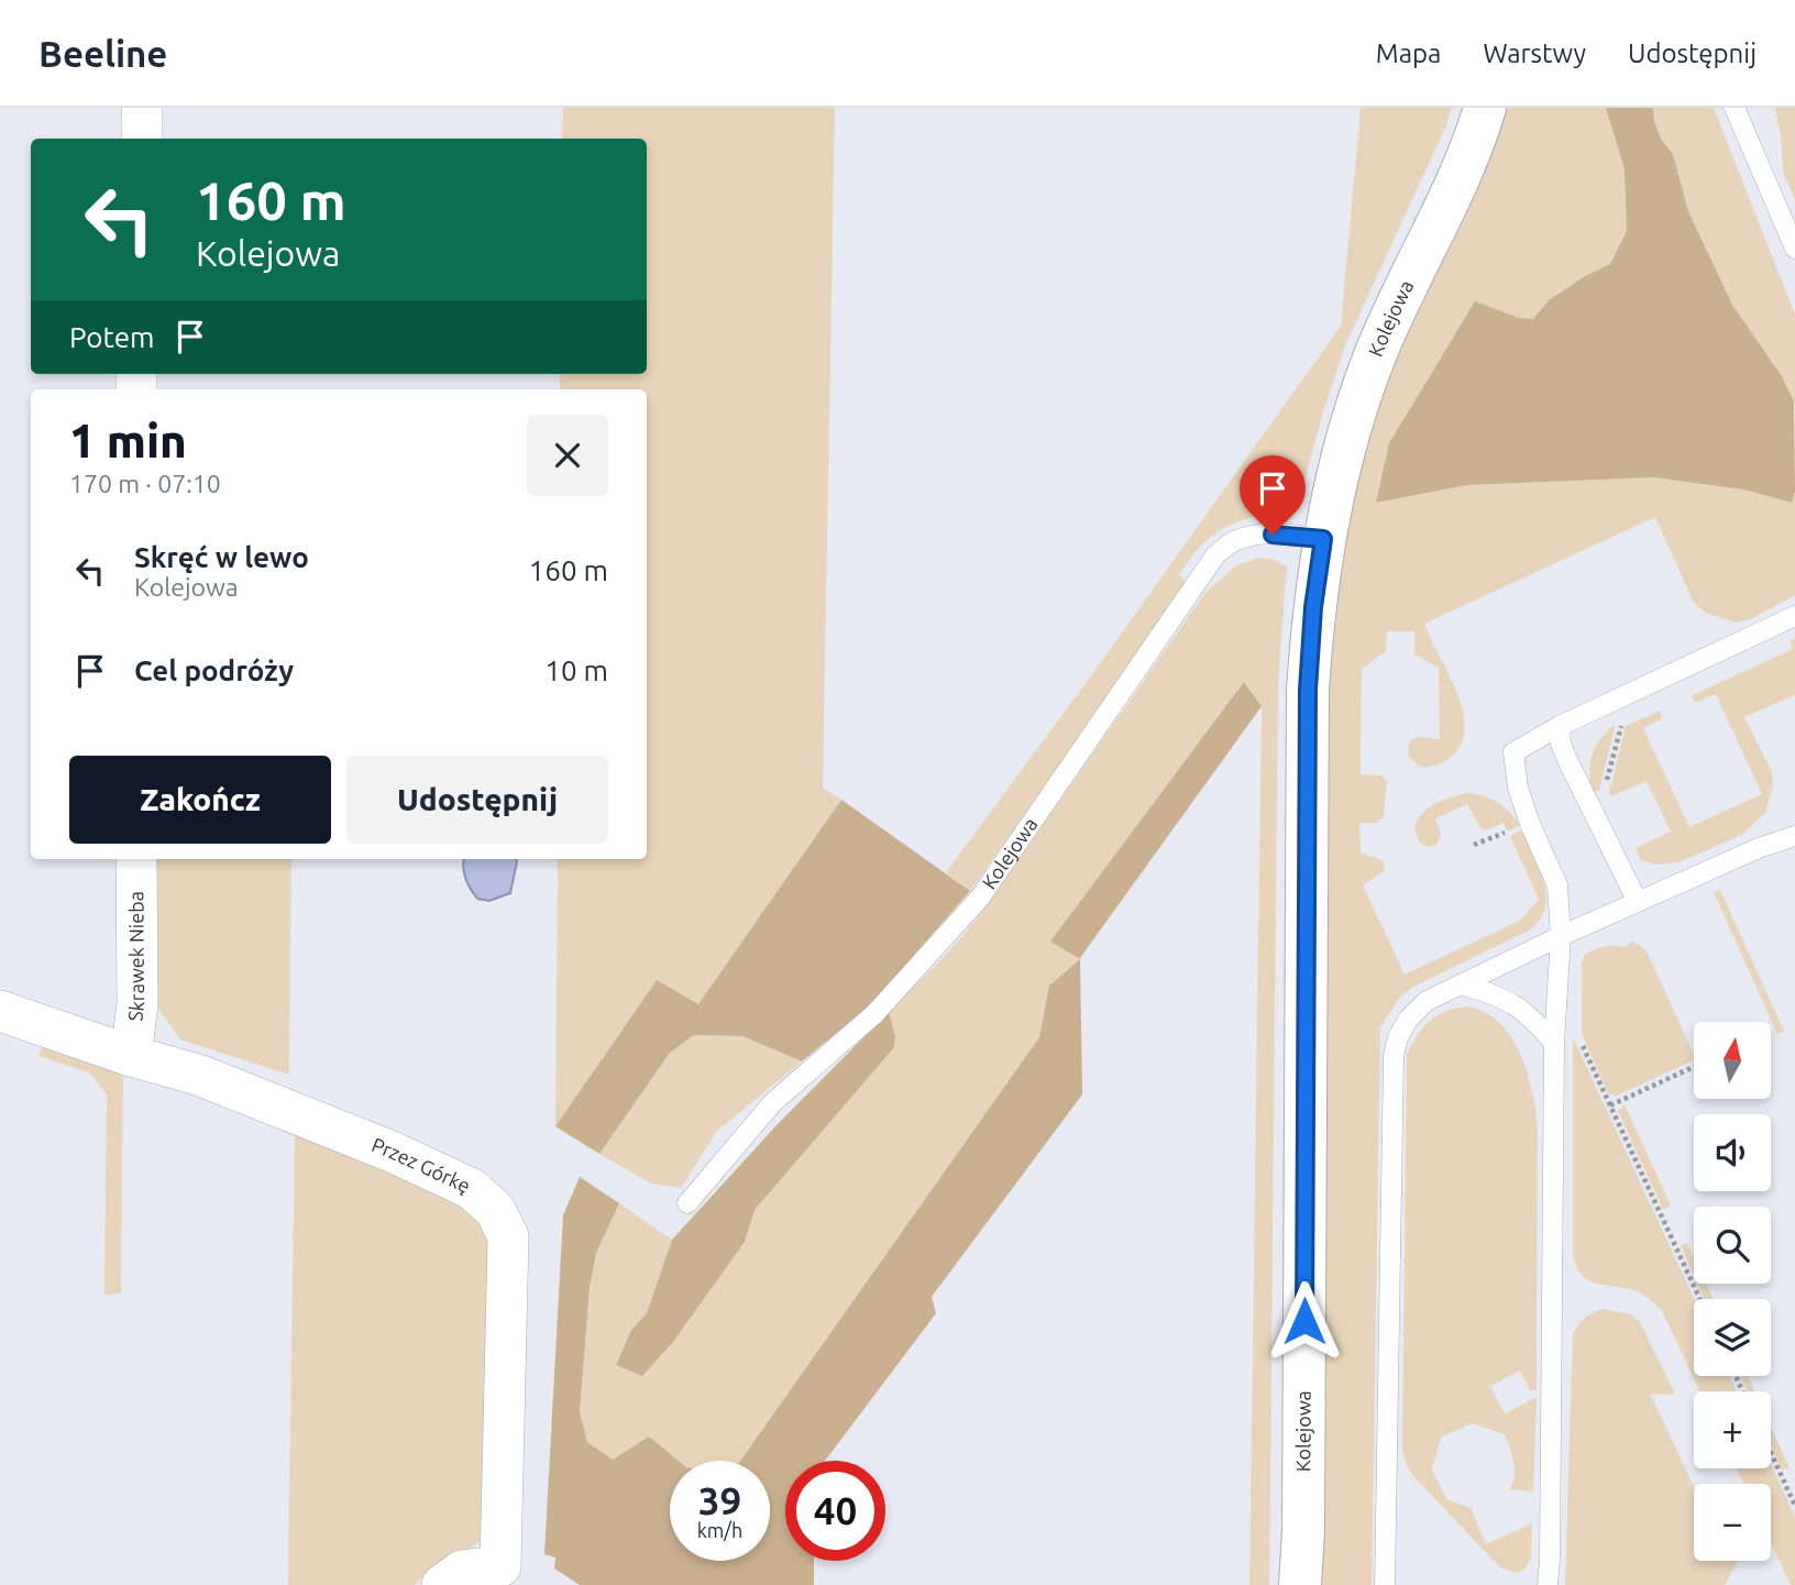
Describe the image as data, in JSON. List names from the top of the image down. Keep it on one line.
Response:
{"streets":{"street":["Kolejowa","Skrawek Nieba","Przez Górkę"]},"crossings":[["Skrawek Nieba","Przez Górkę"]],"north":"top","page":{"header":"Beeline","nav":["Mapa","Warstwy","Udostępnij"],"turn":["160 m","Kolejowa"],"then":"Potem","heading":["1 min","170 m · 07:10"],"list":[{"name":"Skręć w lewo","note":"Kolejowa","value":"160 m"},{"name":"Cel podróży","value":"10 m"}],"buttons":["Zakończ","Udostępnij"],"map_buttons":["+","−"],"speed":"39 km/h","limit":"40"}}
